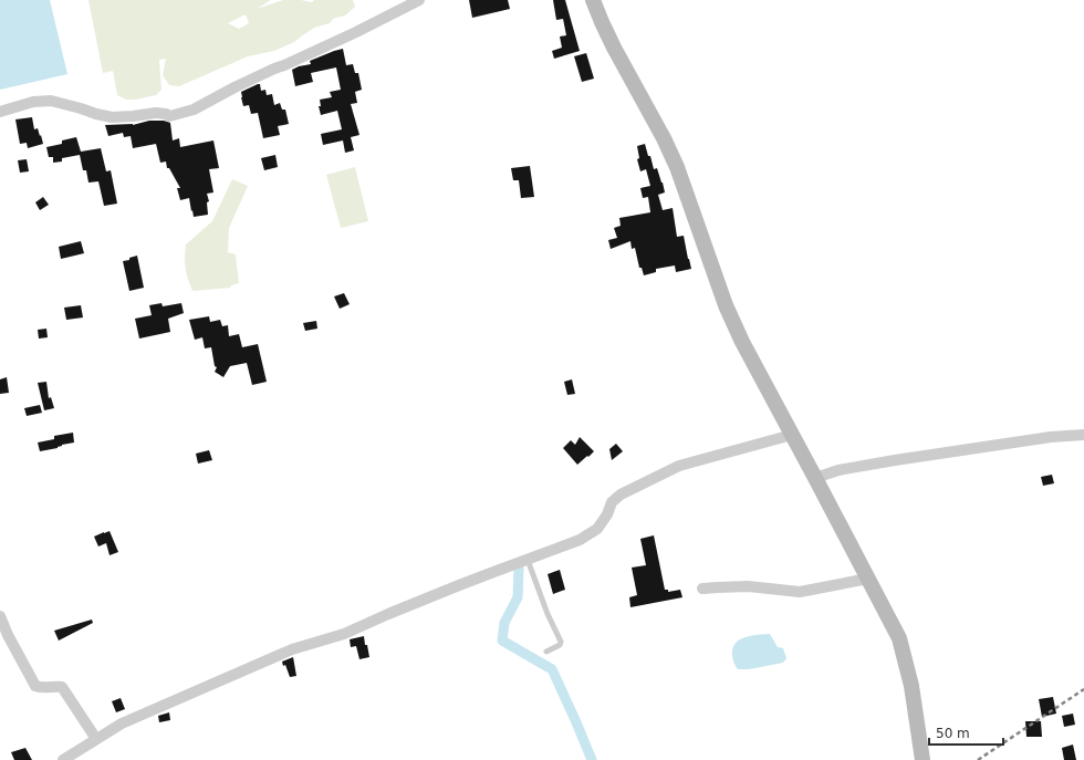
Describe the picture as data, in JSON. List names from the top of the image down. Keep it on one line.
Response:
{"scale_bar":"50 m"}
